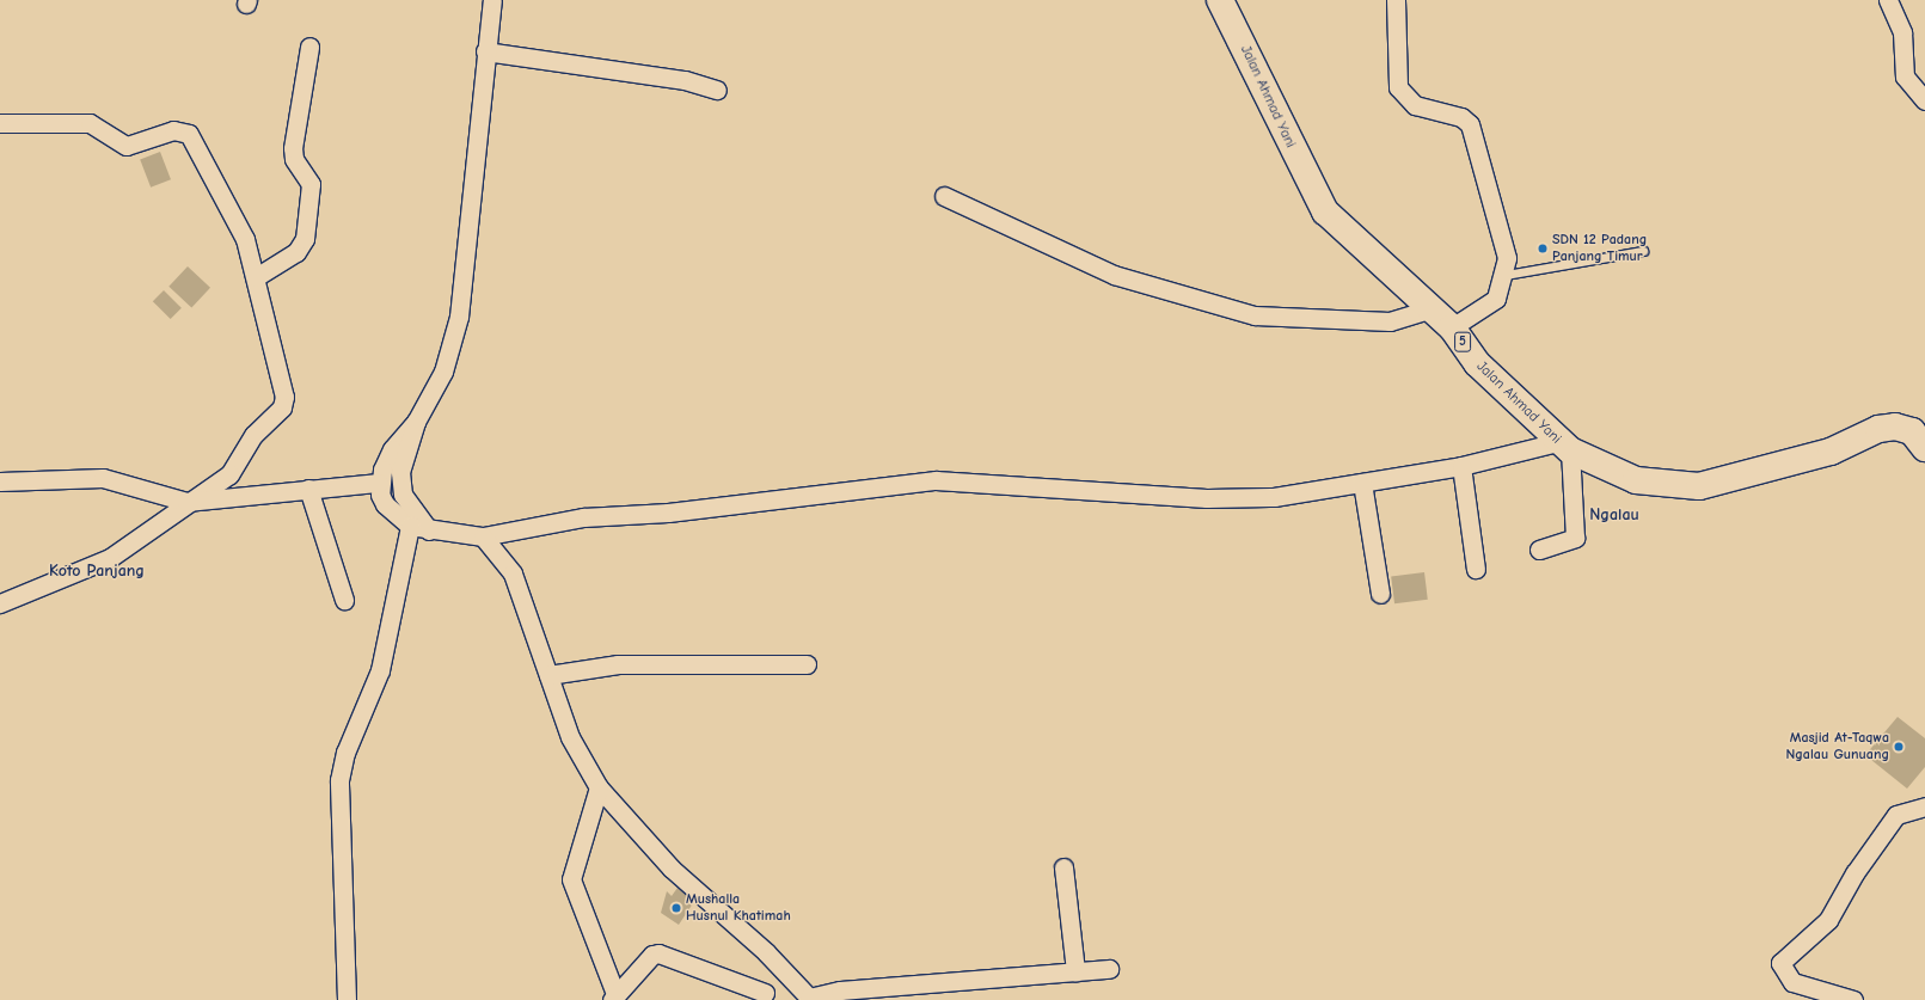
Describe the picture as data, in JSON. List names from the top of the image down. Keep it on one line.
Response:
{"streets":{"highway":["Jalan Ahmad Yani","5"]},"districts":["Ngalau","Koto Panjang"],"places":["SDN 12 Padang Panjang Timur","Masjid At-Taqwa Ngalau Gunuang","Mushalla Husnul Khatimah"]}
